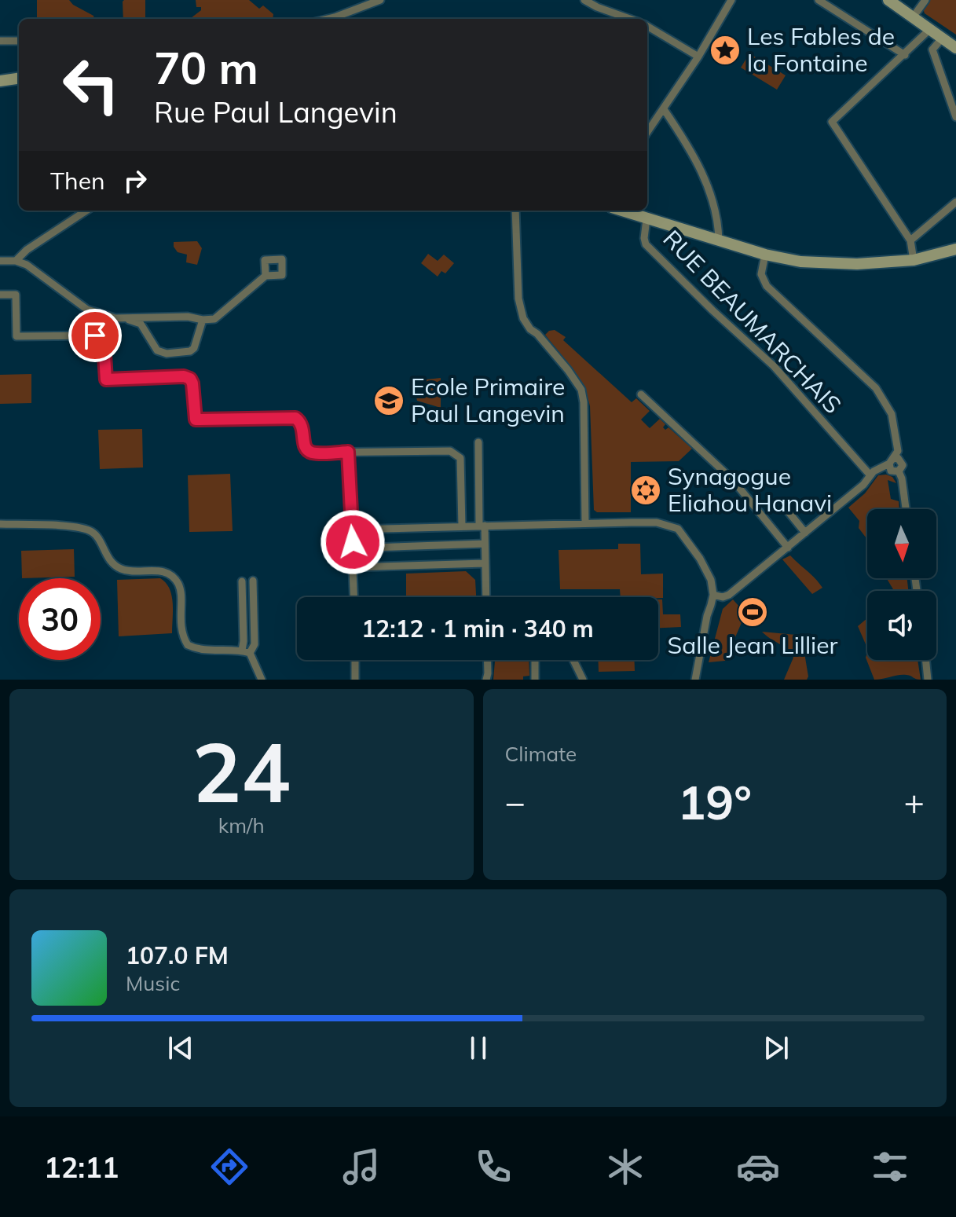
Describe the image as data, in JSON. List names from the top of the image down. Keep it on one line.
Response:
{"streets":{"street":["RUE BEAUMARCHAIS"]},"places":{"place":["Les Fables de la Fontaine"],"school or university":["Ecole Primaire Paul Langevin"],"synagogue":["Synagogue Eliahou Hanavi"],"sports":["Salle Jean Lillier"]},"north":"bottom","page":{"turn":["70 m","Rue Paul Langevin"],"then":"Then","limit":"30","trip":"12:12 · 1 min · 340 m","tile":[["24","km/h"],"Climate"],"heat":["−","19°","+"],"song":["107.0 FM","Music"],"tabs":"12:11"}}
